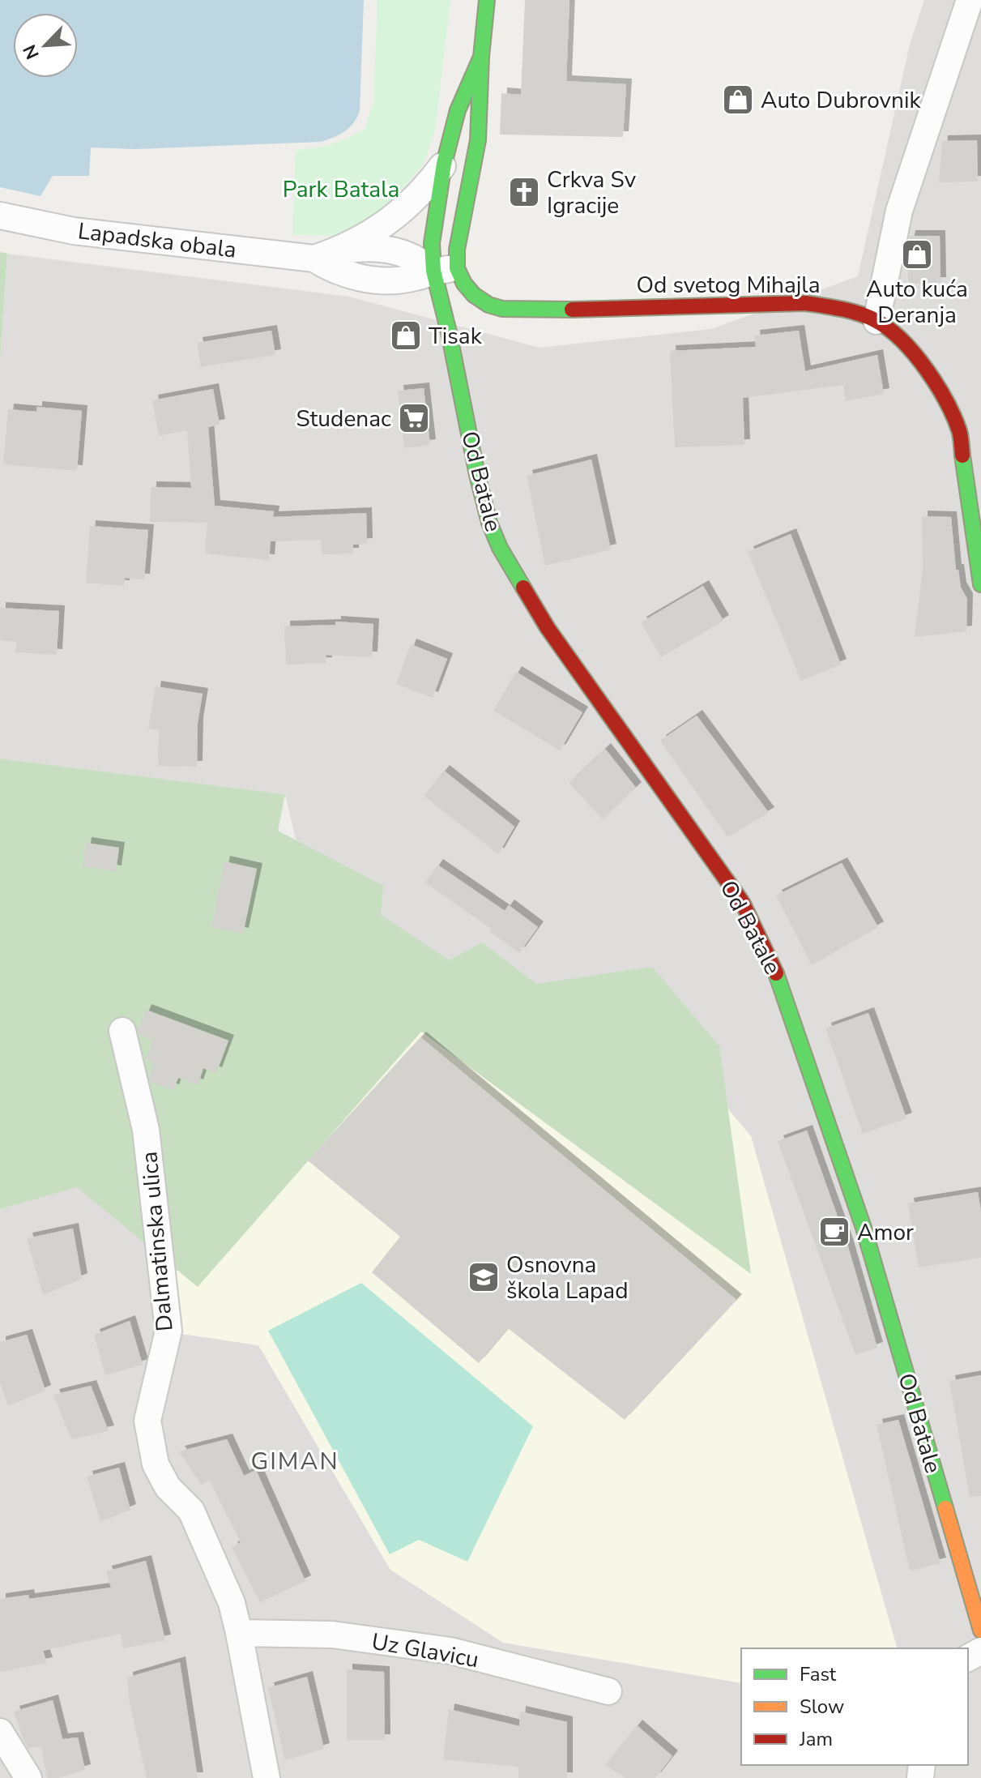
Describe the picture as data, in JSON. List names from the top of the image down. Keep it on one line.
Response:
{"streets":{"main road":["Od svetog Mihajla","Od Batale"],"street":["Lapadska obala","Dalmatinska ulica","Uz Glavicu"]},"crossings":[["Lapadska obala","Od svetog Mihajla"],["Lapadska obala","Od Batale"],["Od svetog Mihajla","Od Batale"],["Dalmatinska ulica","Uz Glavicu"]],"districts":["GIMAN"],"parks":["Park Batala"],"places":{"shop":["Auto Dubrovnik","Auto kuća Deranja","Tisak"],"church":["Crkva Sv Igracije"],"supermarket":["Studenac"],"cafe":["Amor"],"school or university":["Osnovna škola Lapad"]},"legend":["Fast","Slow","Jam"],"north":"bottom left"}
